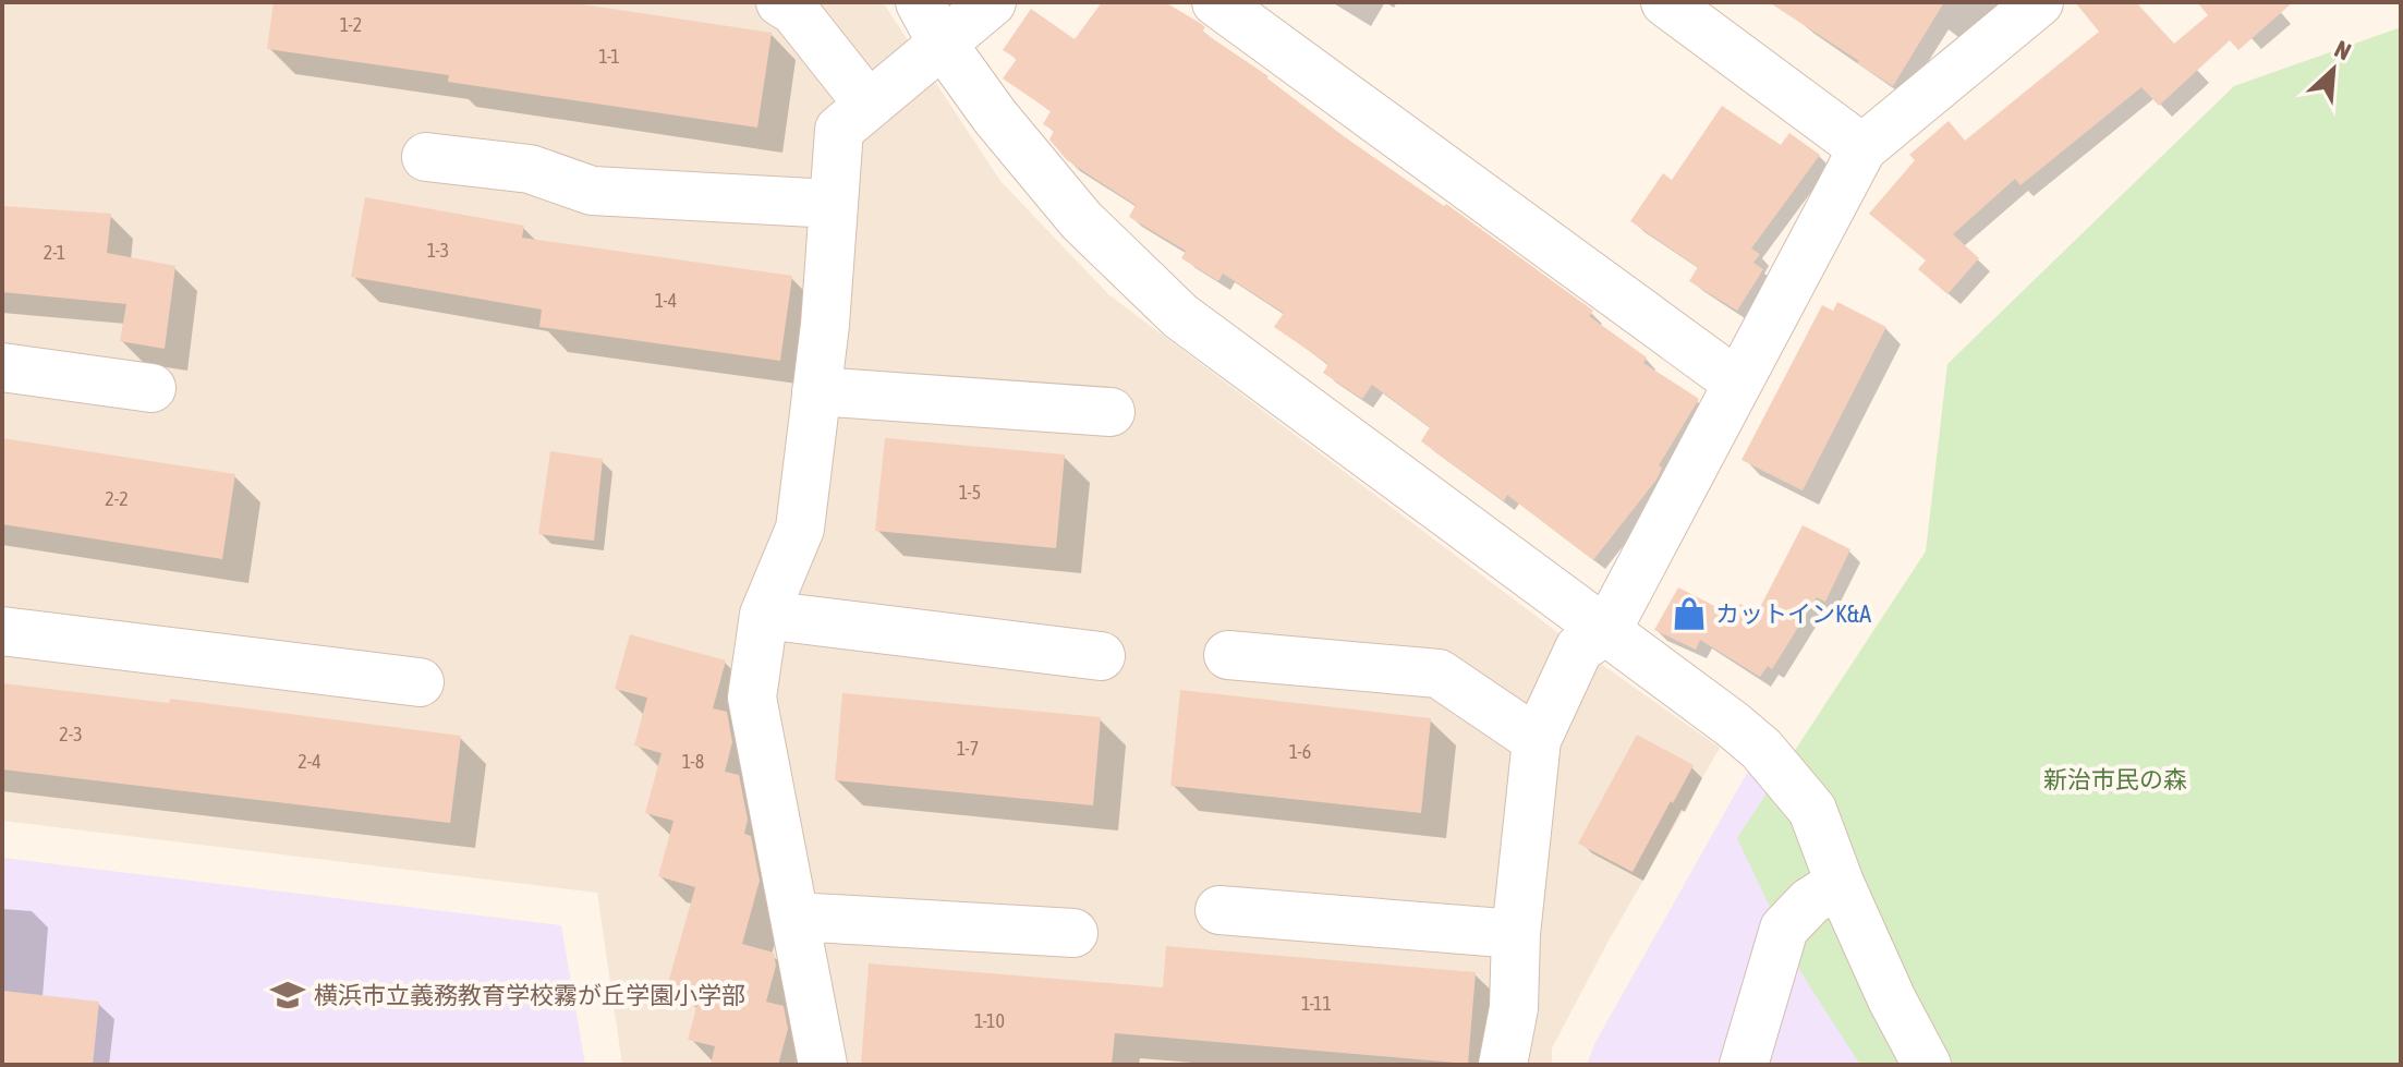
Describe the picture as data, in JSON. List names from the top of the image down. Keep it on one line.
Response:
{"parks":["新治市民の森"],"places":{"shop":["カットインK&A"],"school or university":["横浜市立義務教育学校霧が丘学園小学部"]},"house_numbers":["1-2","1-1","1-3","2-1","1-4","1-5","2-2","2-3","1-7","1-6","2-4","1-8","1-11","1-10"],"north":"top right"}
